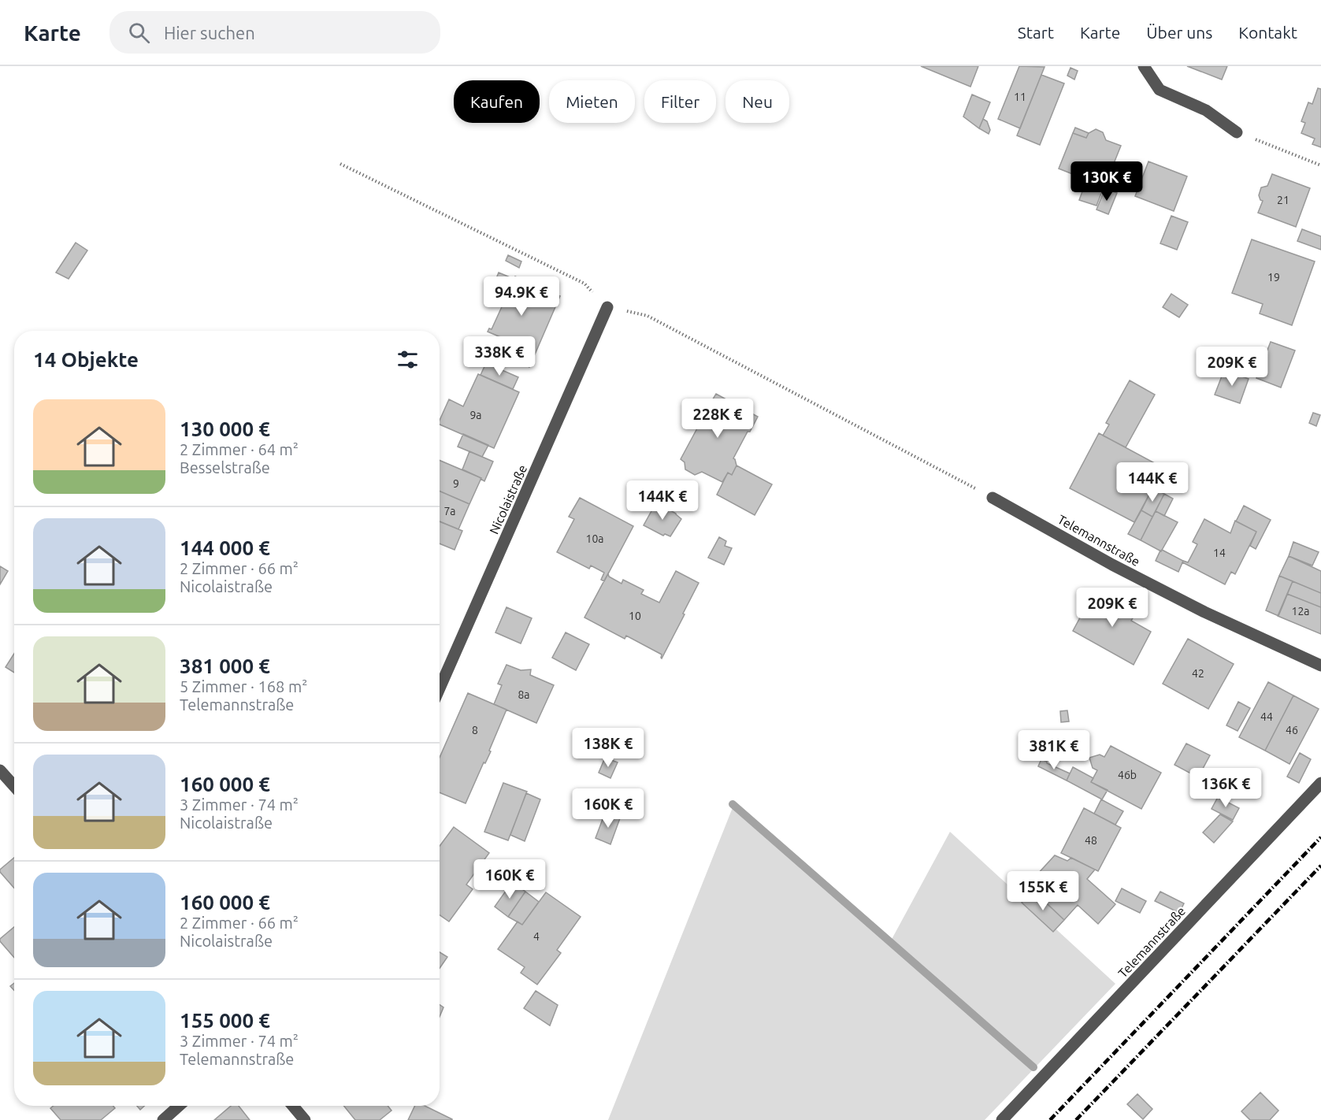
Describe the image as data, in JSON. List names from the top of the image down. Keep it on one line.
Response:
{"streets":{"street":["Nicolaistraße","Telemannstraße"]},"house_numbers":["11","21","19","9a","9","7a","10a","14","12a","10","42","8a","44","8","46","46b","48","4"],"page":{"header":"Karte","search":"Hier suchen","nav":["Start","Karte","Über uns","Kontakt"],"chip":["Kaufen","Mieten","Filter","Neu"],"price":["130K €","94.9K €","338K €","209K €","228K €","144K €","144K €","209K €","138K €","381K €","136K €","160K €","160K €","155K €"],"heading":"14 Objekte","list":[{"name":"130 000 €","note":"2 Zimmer · 64 m² · Besselstraße"},{"name":"144 000 €","note":"2 Zimmer · 66 m² · Nicolaistraße"},{"name":"381 000 €","note":"5 Zimmer · 168 m² · Telemannstraße"},{"name":"160 000 €","note":"3 Zimmer · 74 m² · Nicolaistraße"},{"name":"160 000 €","note":"2 Zimmer · 66 m² · Nicolaistraße"},{"name":"155 000 €","note":"3 Zimmer · 74 m² · Telemannstraße"}]}}
